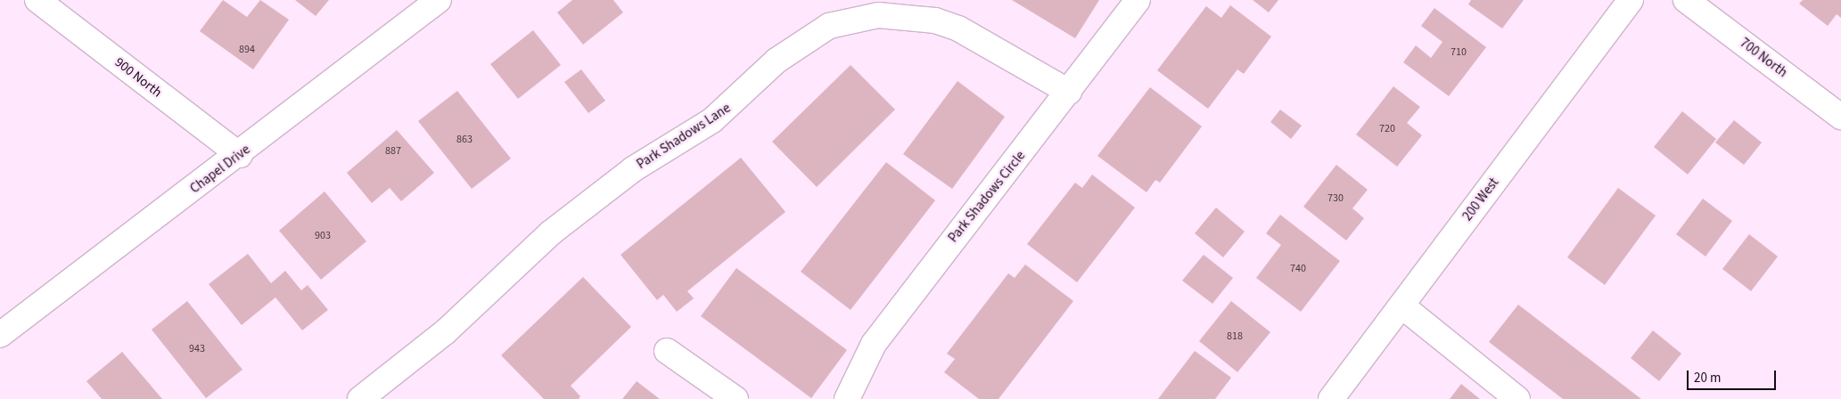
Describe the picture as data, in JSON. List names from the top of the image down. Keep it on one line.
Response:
{"streets":{"street":["700 North","900 North","Park Shadows Lane","Chapel Drive","Park Shadows Circle","200 West"]},"crossings":[["900 North","Chapel Drive"],["Park Shadows Lane","Park Shadows Circle"]],"house_numbers":["894","710","720","863","887","730","903","740","818","943"],"scale_bar":"20 m"}
